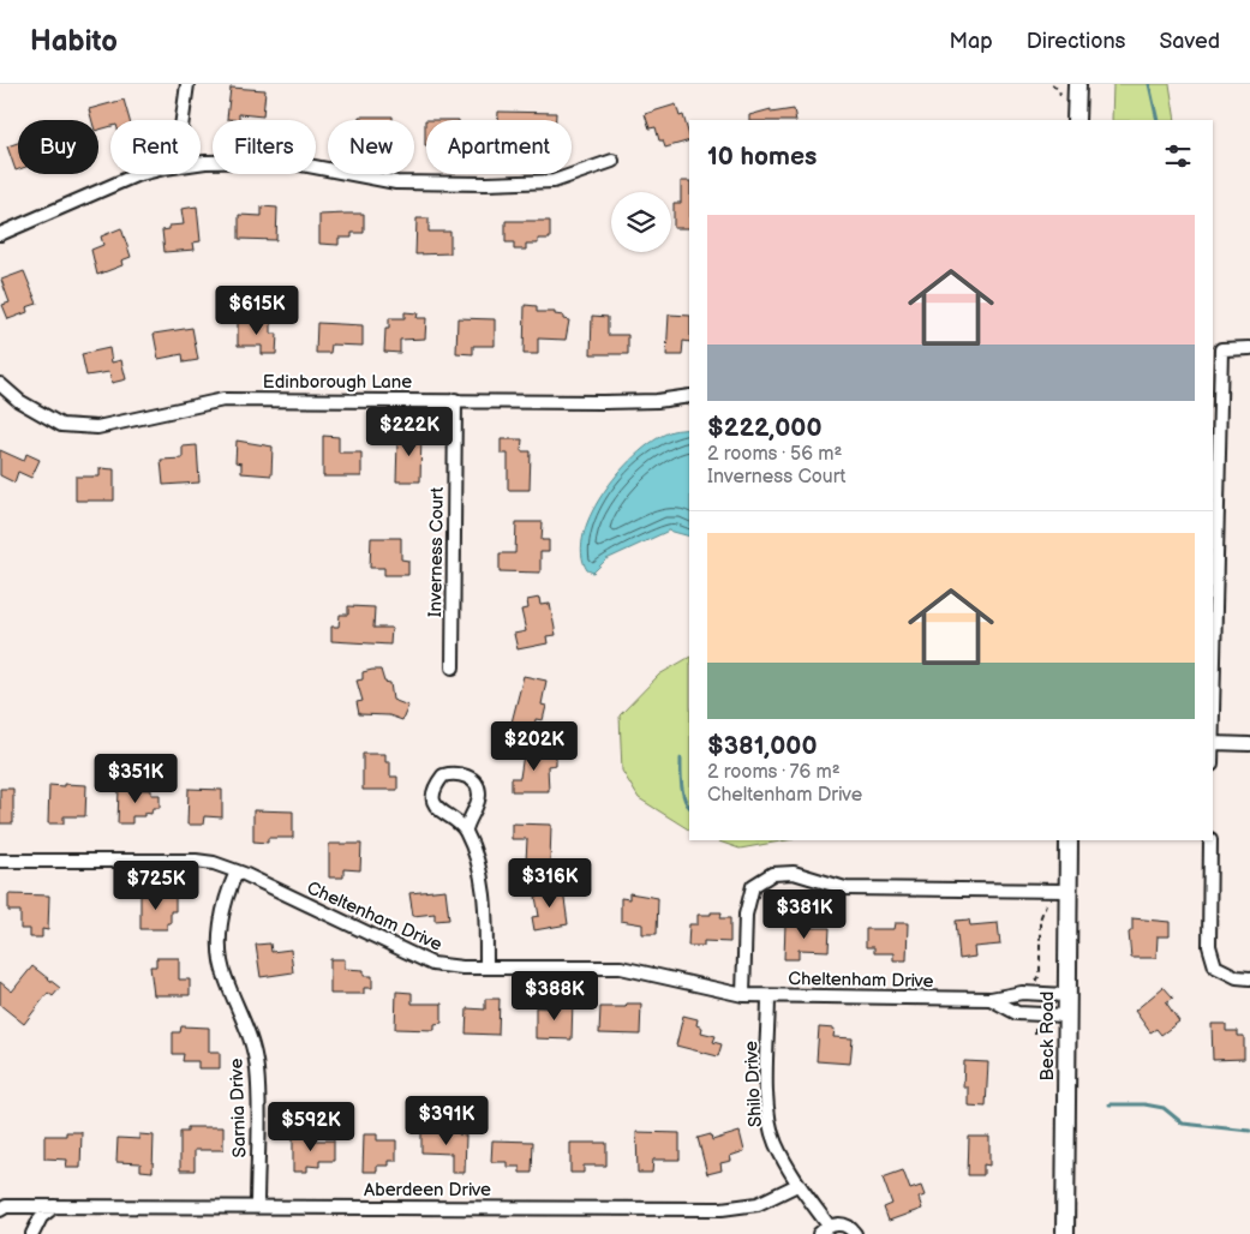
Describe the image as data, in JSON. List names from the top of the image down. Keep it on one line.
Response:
{"streets":{"main road":["Beck Road"],"street":["Edinborough Lane","Inverness Court","Cheltenham Drive","Shilo Drive","Sarnia Drive","Aberdeen Drive"]},"crossings":[["Edinborough Lane","Inverness Court"],["Cheltenham Drive","Beck Road"],["Cheltenham Drive","Shilo Drive"],["Cheltenham Drive","Sarnia Drive"],["Shilo Drive","Aberdeen Drive"],["Sarnia Drive","Aberdeen Drive"]],"page":{"header":"Habito","nav":["Map","Directions","Saved"],"chip":["Buy","Rent","Filters","New","Apartment"],"heading":"10 homes","list":[{"name":"$222,000","note":"2 rooms · 56 m² · Inverness Court"},{"name":"$381,000","note":"2 rooms · 76 m² · Cheltenham Drive"}],"price":["$615K","$222K","$202K","$351K","$316K","$725K","$381K","$388K","$391K","$592K"]}}
